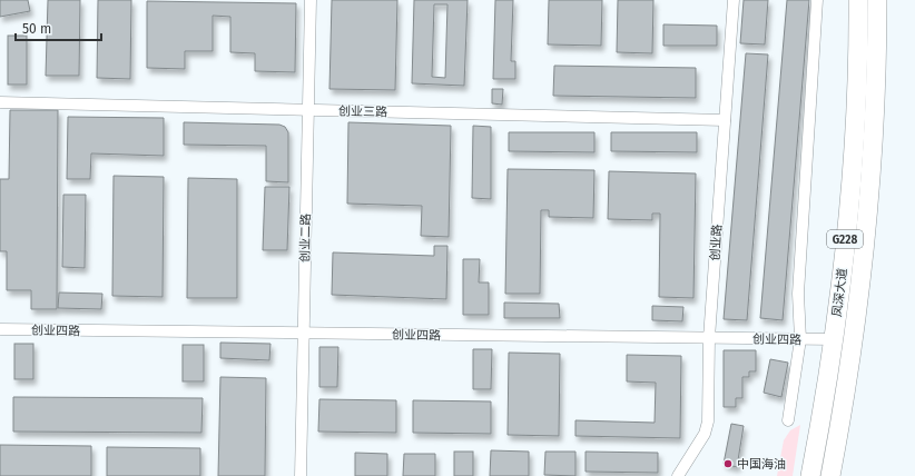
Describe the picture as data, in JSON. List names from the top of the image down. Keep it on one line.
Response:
{"streets":{"highway":["G228","凤深大道"],"street":["创业三路","创业二路","创业路","创业四路"]},"crossings":[["创业三路","创业二路"],["创业三路","创业路"],["创业二路","创业四路"],["创业路","创业四路"],["凤深大道","创业四路"]],"places":["中国海油"],"scale_bar":"50 m"}
